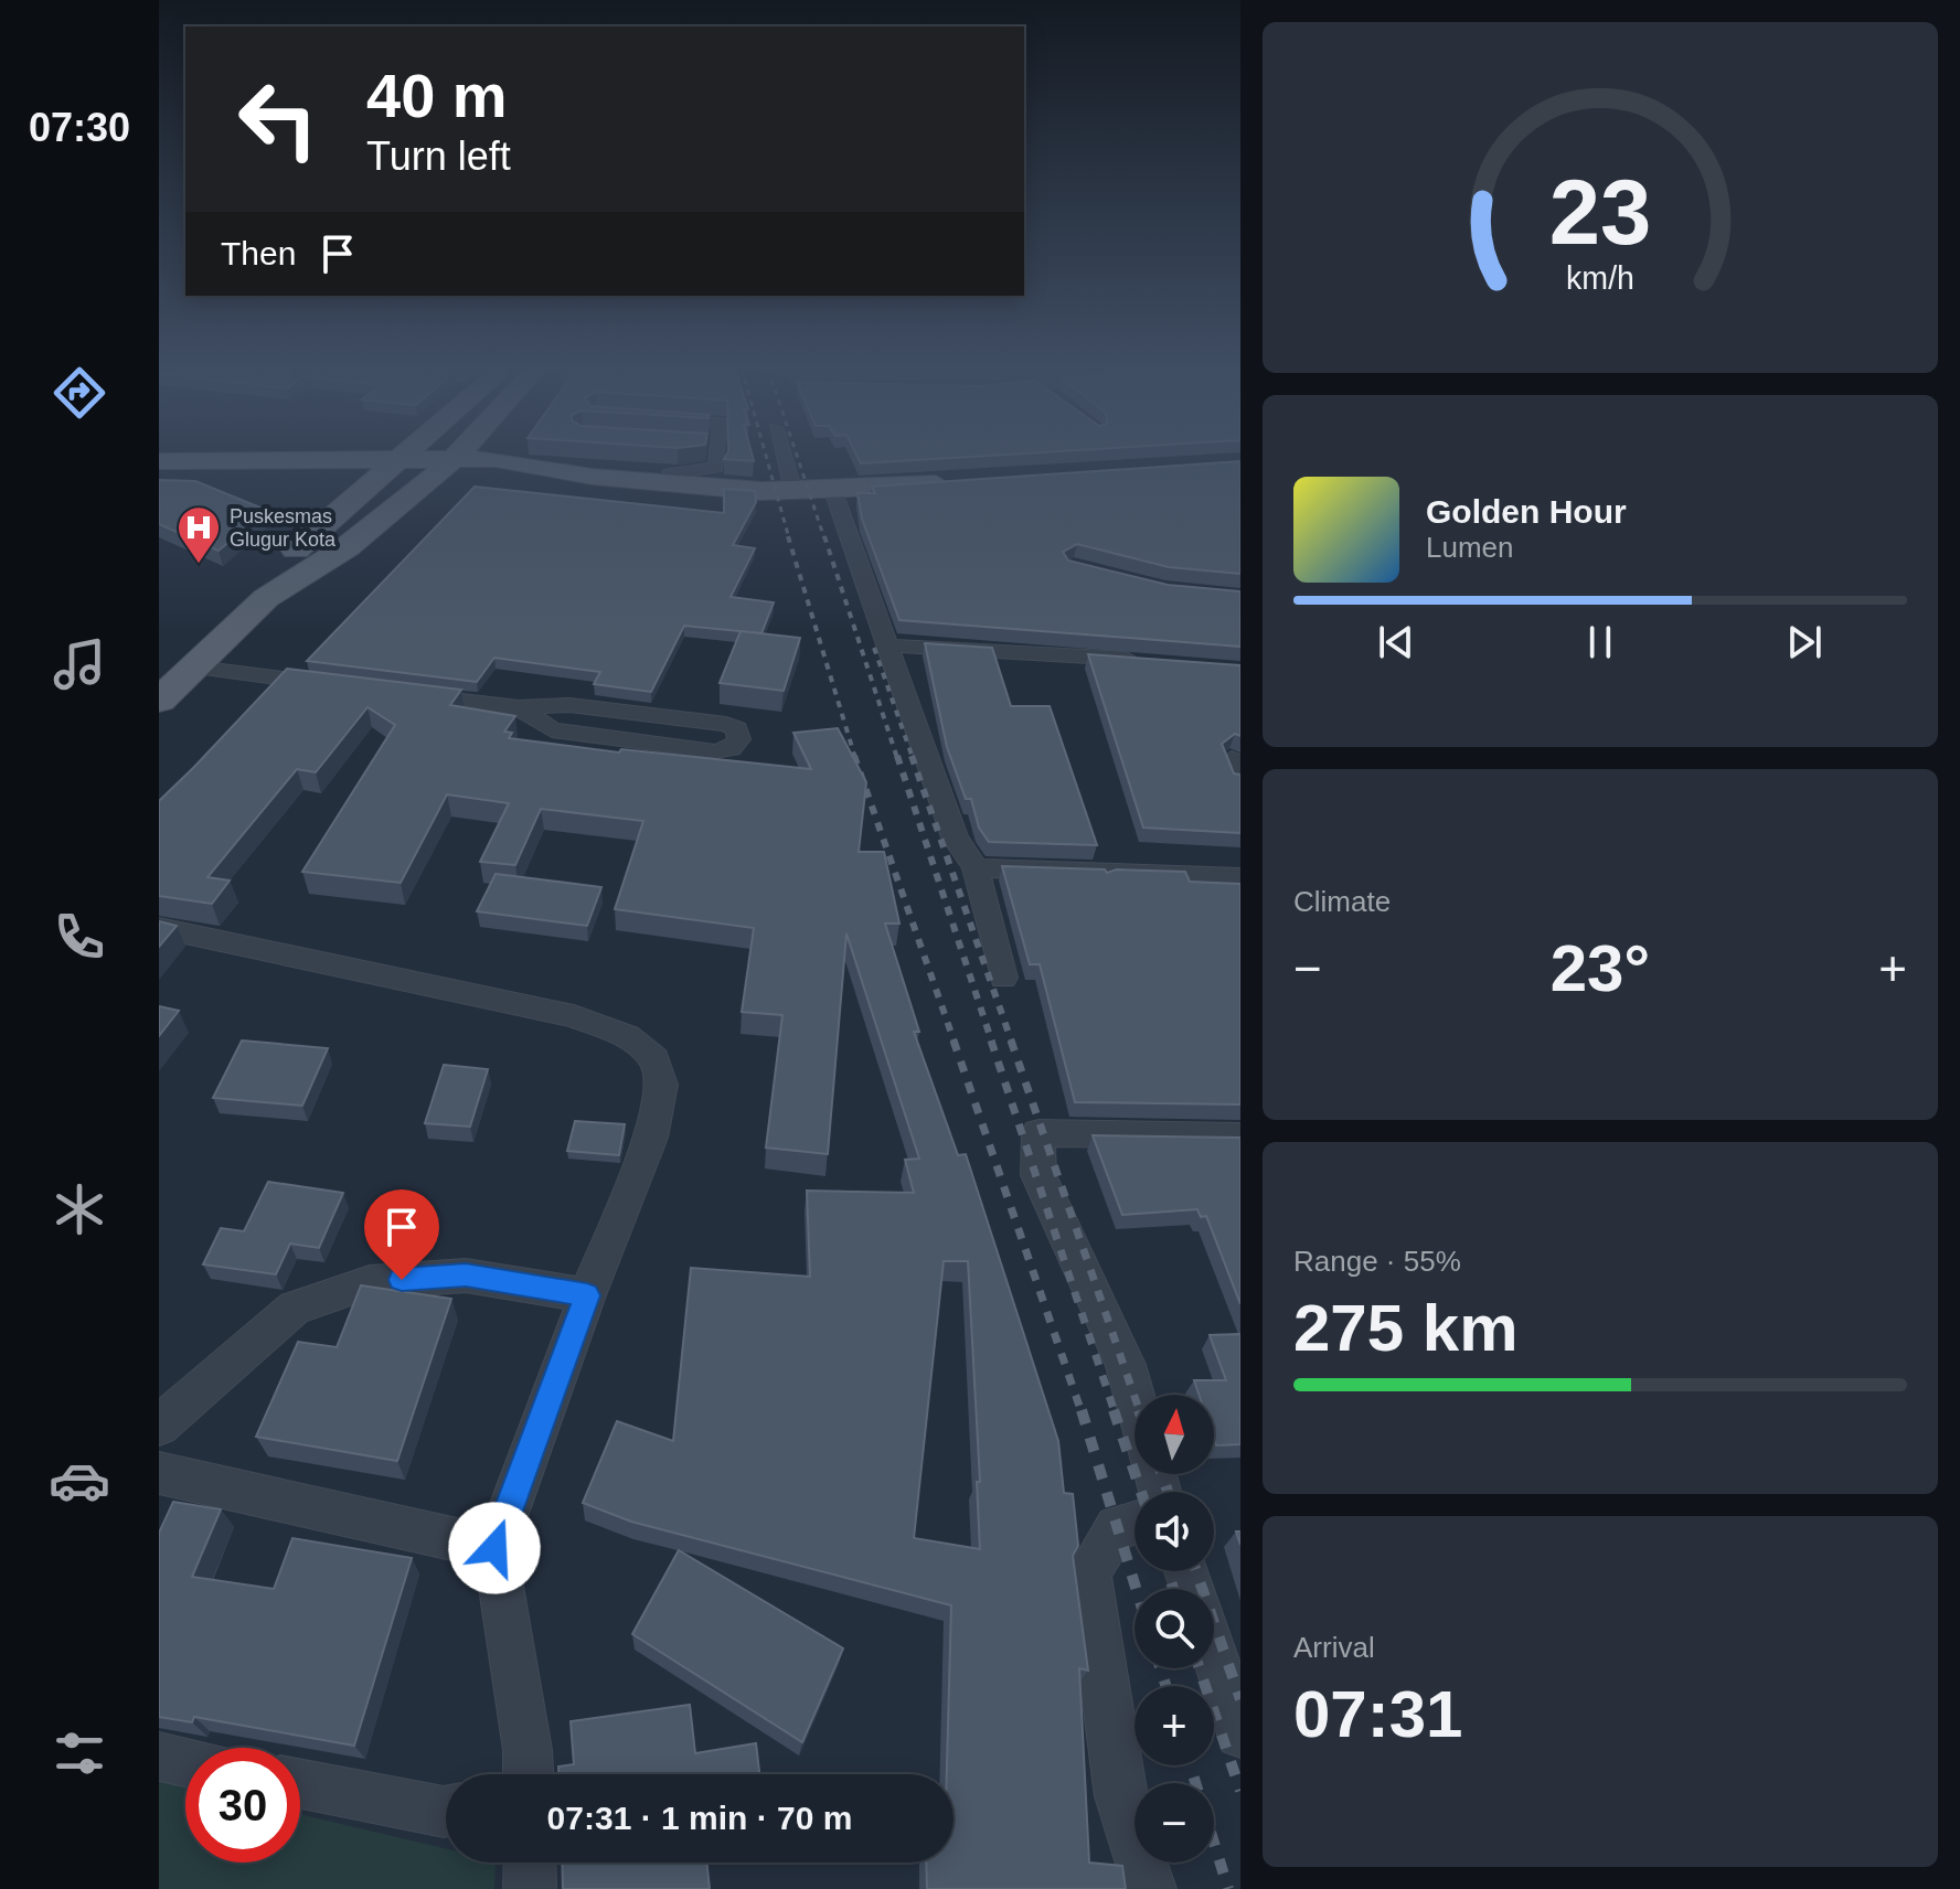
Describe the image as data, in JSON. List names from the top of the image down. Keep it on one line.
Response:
{"places":{"hospital":["Puskesmas Glugur Kota"]},"north":"top","page":{"tabs":"07:30","turn":["40 m","Turn left"],"then":"Then","song":["Golden Hour","Lumen"],"tile":["Climate",["Range · 55%","275 km"],["Arrival","07:31"]],"heat":["−","23°","+"],"map_buttons":["+","−"],"limit":"30","trip":"07:31 · 1 min · 70 m","gauge":["23","km/h"]}}
